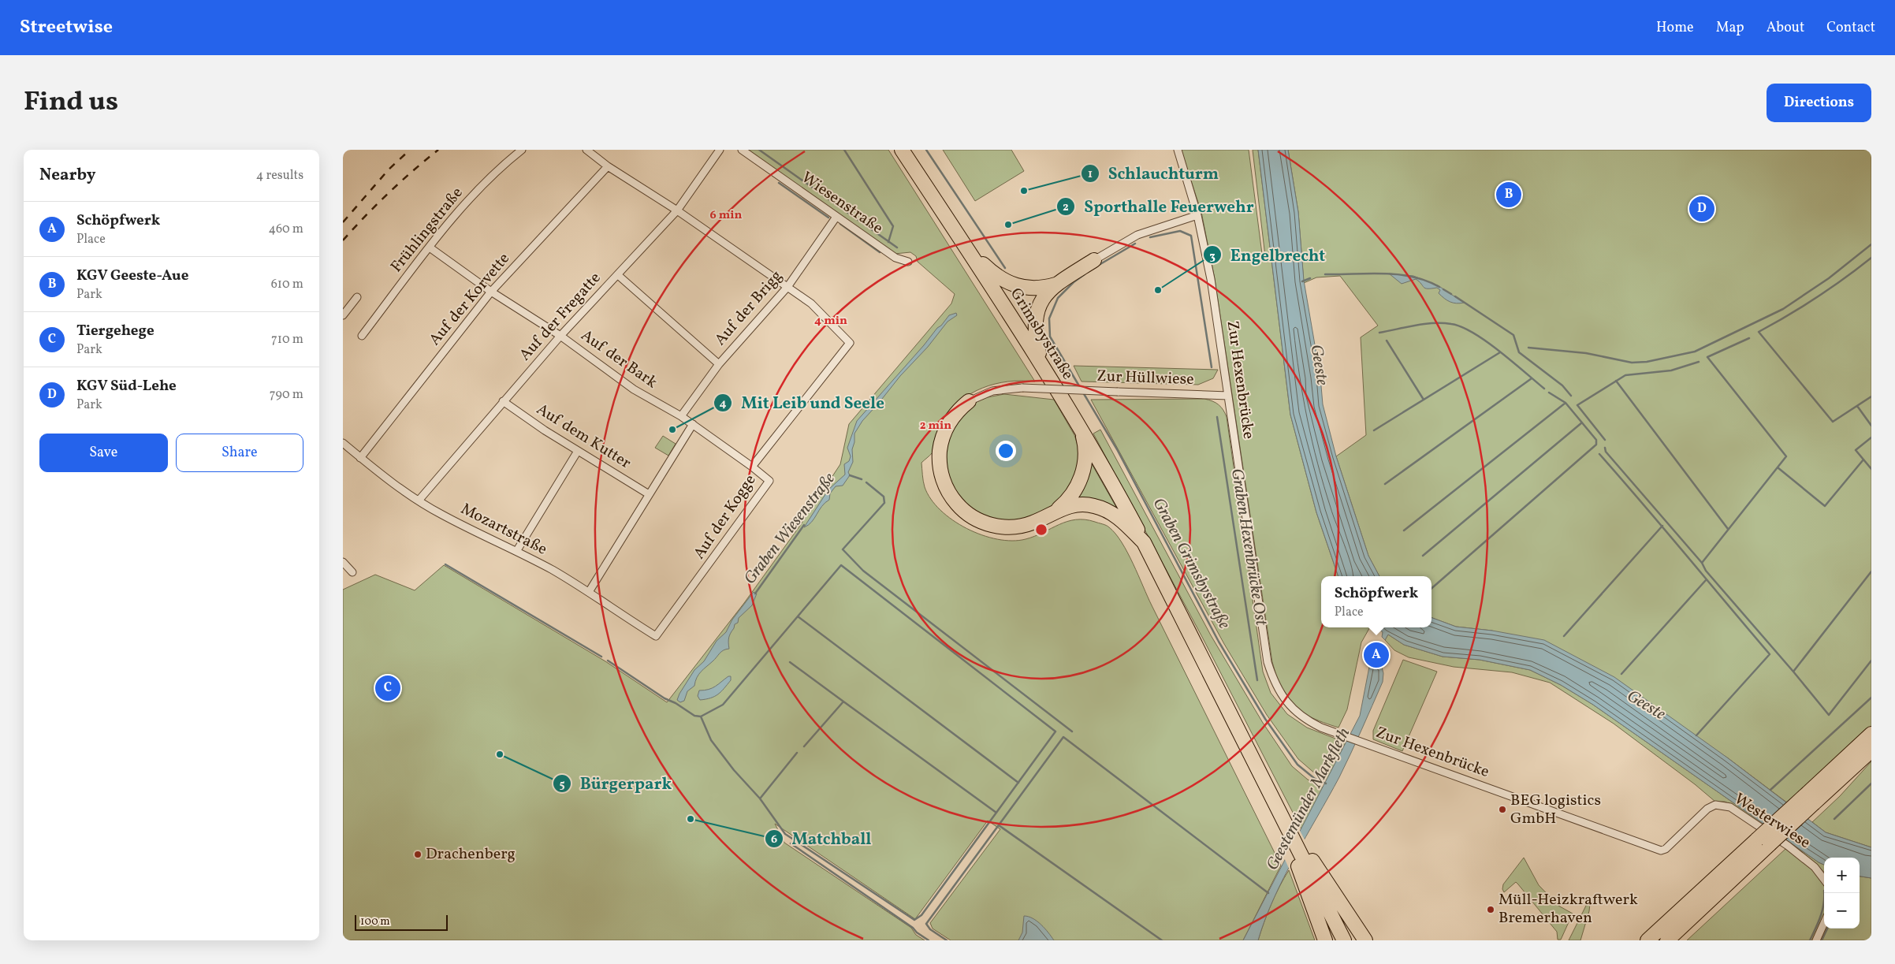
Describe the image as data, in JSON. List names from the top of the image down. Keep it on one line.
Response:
{"streets":{"highway":["Grimsbystraße"],"street":["Wiesenstraße","Frühlingstraße","Auf der Korvette","Auf der Brigg","Auf der Fregatte","Auf der Bark","Zur Hüllwiese","Zur Hexenbrücke","Auf dem Kutter","Auf der Kogge","Mozartstraße","Westerwiese"]},"crossings":[["Wiesenstraße","Auf der Brigg"],["Frühlingstraße","Auf der Bark"],["Auf der Korvette","Auf der Bark"],["Auf der Korvette","Mozartstraße"],["Auf der Brigg","Auf der Bark"],["Auf der Brigg","Auf der Kogge"],["Auf der Fregatte","Auf der Bark"],["Auf der Fregatte","Auf dem Kutter"],["Auf der Fregatte","Mozartstraße"],["Auf der Bark","Auf der Kogge"],["Zur Hüllwiese","Zur Hexenbrücke"],["Zur Hexenbrücke","Westerwiese"],["Auf der Kogge","Mozartstraße"]],"water":["Geeste","Graben Wiesenstraße","Graben Hexenbrücke Ost","Graben Grimsbystraße","Geestemünder Markfleth"],"places":["Schlauchturm","Sporthalle Feuerwehr","Engelbrecht","Mit Leib und Seele","Bürgerpark","BEG logistics GmbH","Matchball","Drachenberg","Müll-Heizkraftwerk Bremerhaven"],"scale_bar":"100 m","page":{"header":"Streetwise","nav":["Home","Map","About","Contact"],"title":"Find us","buttons":["Directions",["Save","Share"]],"heading":["Nearby","4 results"],"pins":["B","D","A","C"],"list":[{"mark":"A","name":"Schöpfwerk","note":"Place","value":"460 m"},{"mark":"B","name":"KGV Geeste-Aue","note":"Park","value":"610 m"},{"mark":"C","name":"Tiergehege","note":"Park","value":"710 m"},{"mark":"D","name":"KGV Süd-Lehe","note":"Park","value":"790 m"}],"popup":["Schöpfwerk","Place"],"map_buttons":["+","−"],"scale":"100 m"},"rings":["6 min","4 min","2 min"]}
